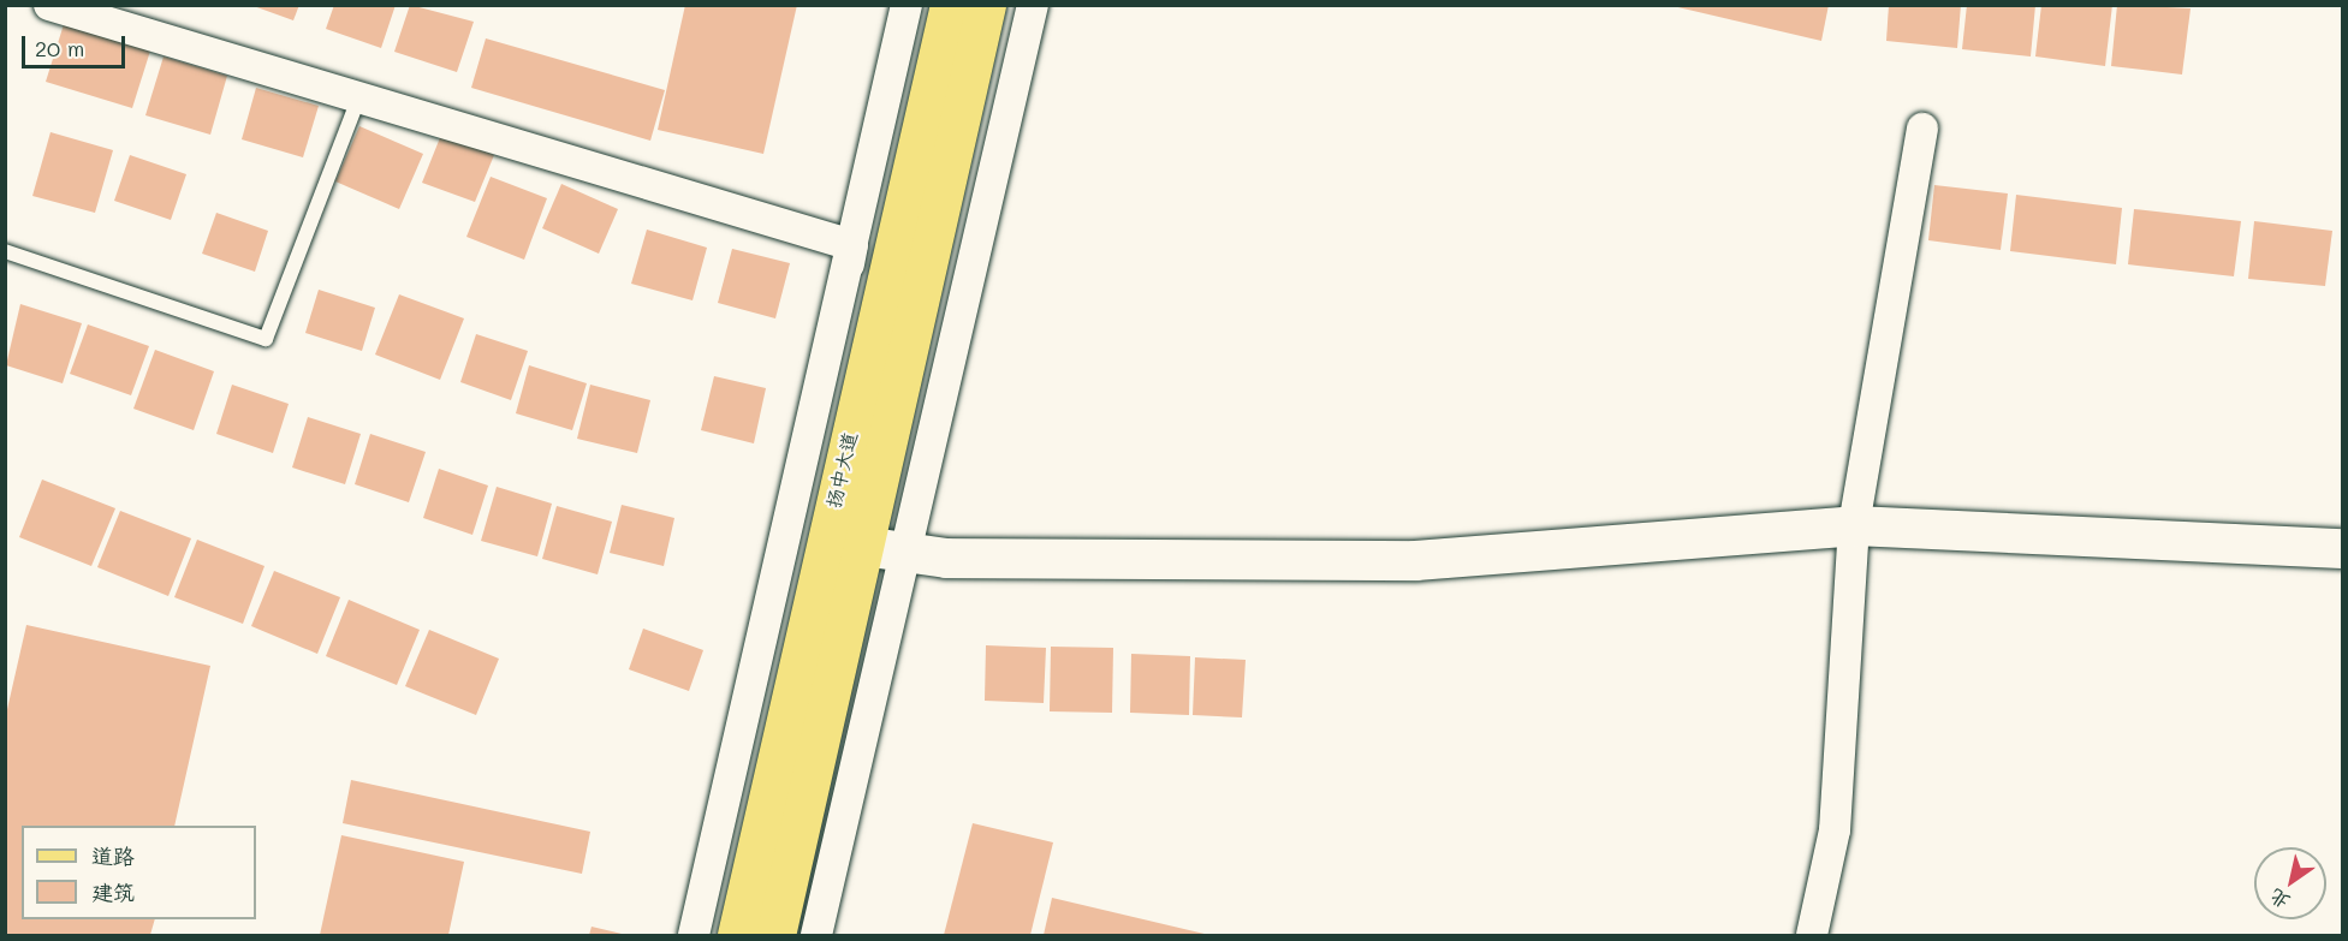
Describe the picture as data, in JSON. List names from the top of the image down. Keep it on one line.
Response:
{"streets":{"main road":["扬中大道"]},"legend":["道路","建筑"],"scale_bar":"20 m","north":"bottom left"}
